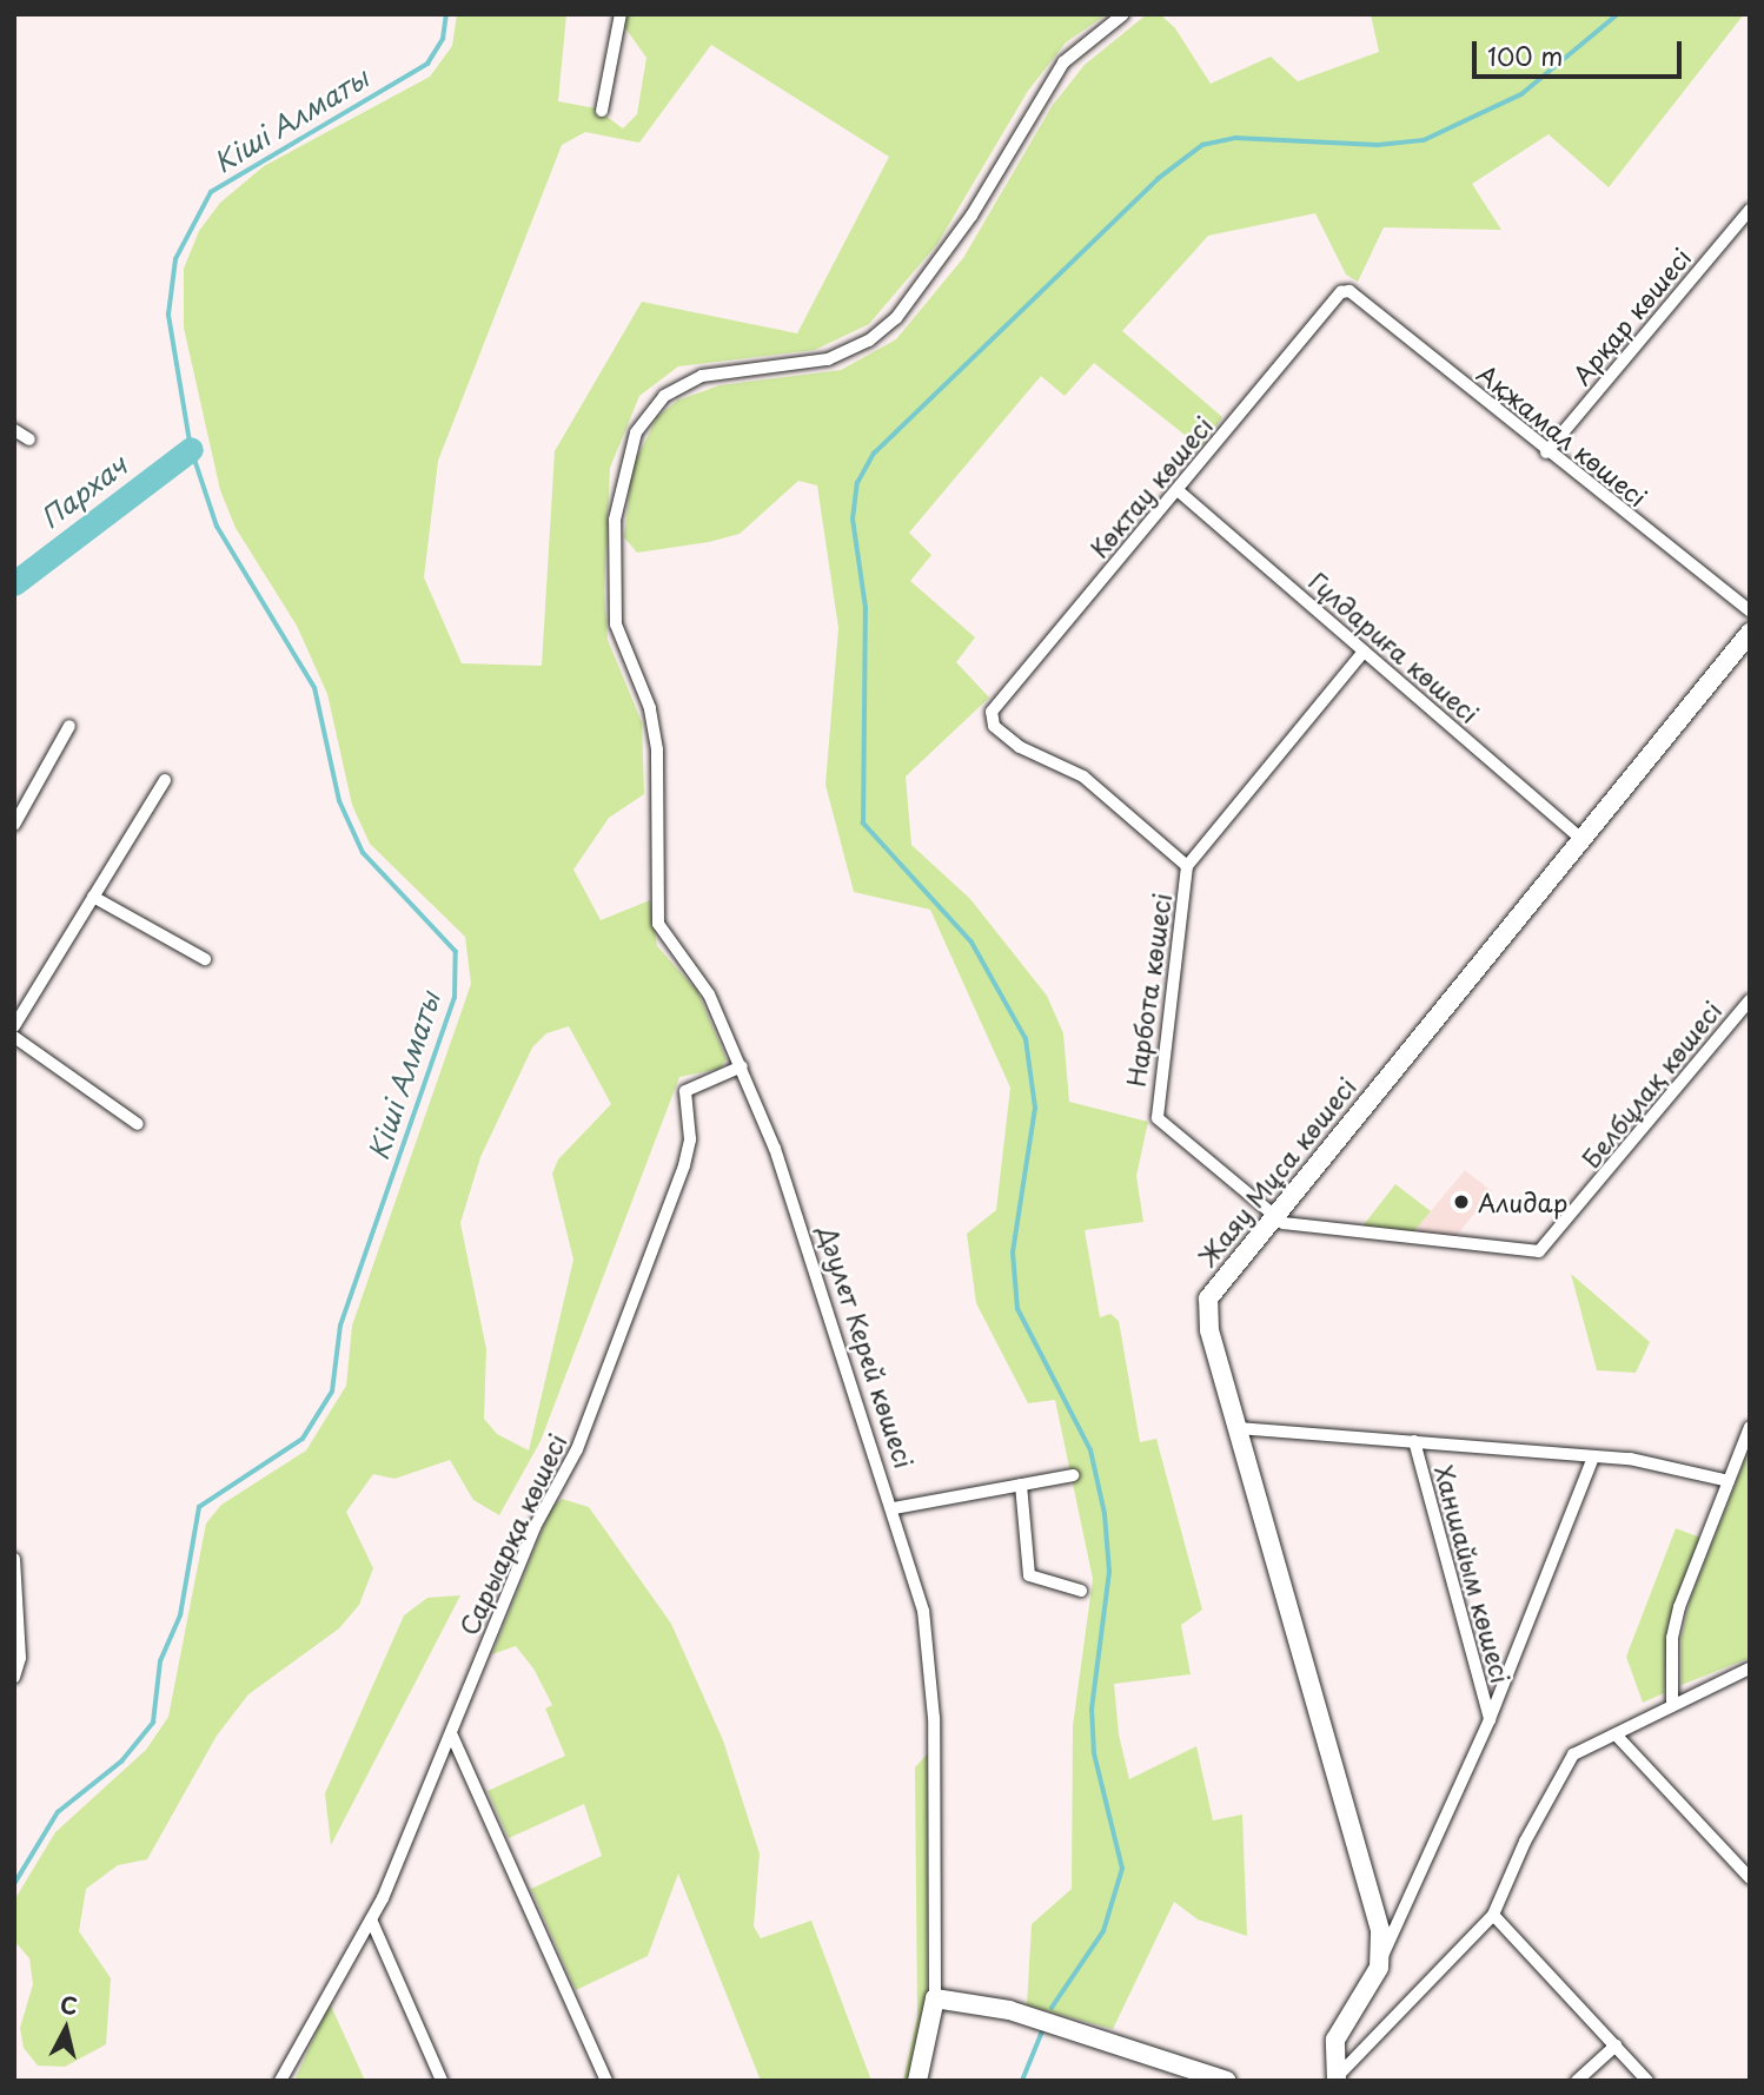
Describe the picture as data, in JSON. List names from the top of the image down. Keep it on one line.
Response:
{"streets":{"street":["Арқар көшесі","Ақжамал көшесі","Көктау көшесі","Гүлдариға көшесі","Нарбота көшесі","Белбұлақ көшесі","Жаяу Мұса көшесі","Дәулет Керей көшесі","Сарыарқа көшесі","Ханшайым көшесі"]},"crossings":[["Арқар көшесі","Ақжамал көшесі"],["Ақжамал көшесі","Көктау көшесі"],["Көктау көшесі","Гүлдариға көшесі"],["Көктау көшесі","Нарбота көшесі"],["Гүлдариға көшесі","Жаяу Мұса көшесі"],["Нарбота көшесі","Белбұлақ көшесі"],["Нарбота көшесі","Жаяу Мұса көшесі"],["Белбұлақ көшесі","Жаяу Мұса көшесі"],["Жаяу Мұса көшесі","Ханшайым көшесі"],["Дәулет Керей көшесі","Сарыарқа көшесі"]],"water":["Кіші Алматы","Пархач"],"places":["Алидар"],"scale_bar":"100 m","north":"top"}
